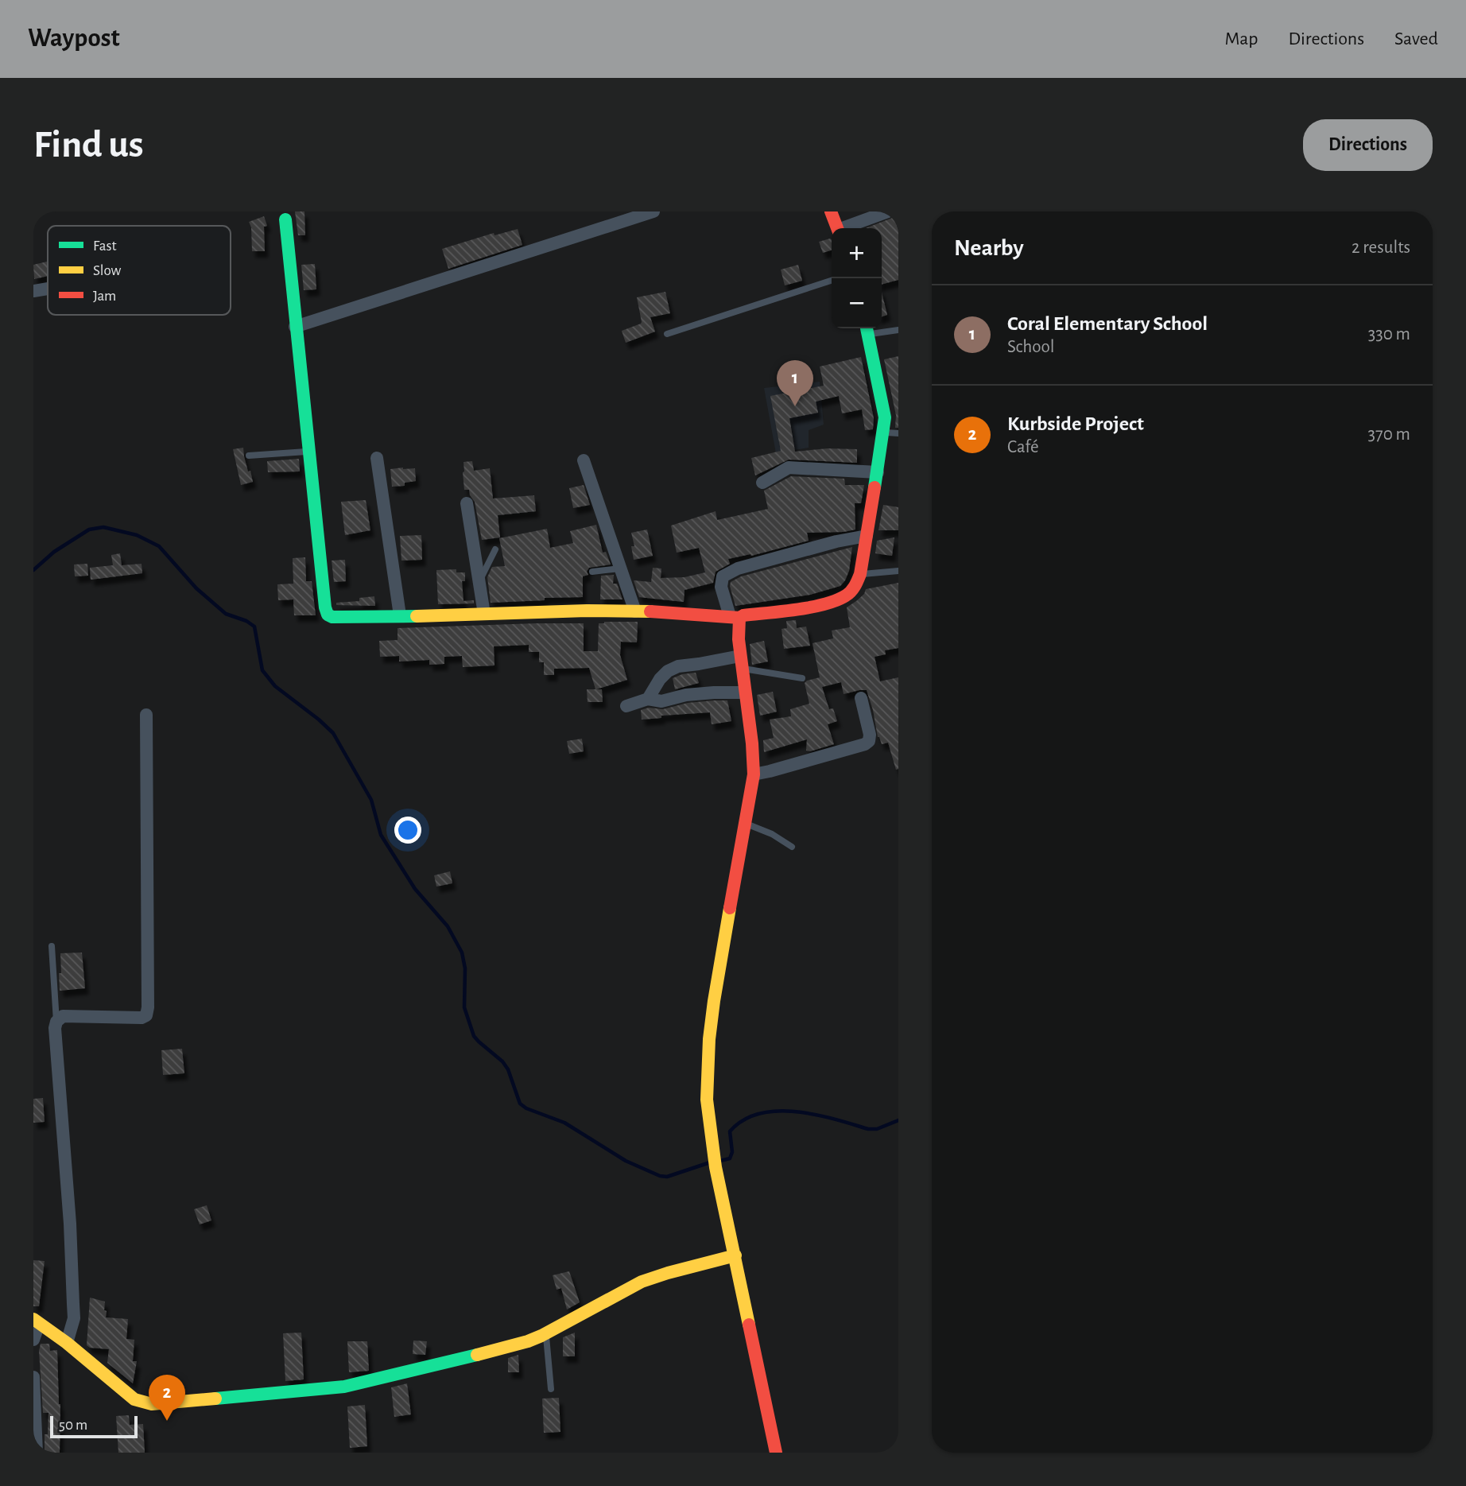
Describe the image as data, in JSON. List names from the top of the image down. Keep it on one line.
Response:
{"legend":["Fast","Slow","Jam"],"scale_bar":"50 m","page":{"header":"Waypost","nav":["Map","Directions","Saved"],"buttons":"Directions","title":"Find us","heading":["Nearby","2 results"],"map_buttons":["+","−"],"list":[{"mark":"1","name":"Coral Elementary School","note":"School","value":"330 m"},{"mark":"2","name":"Kurbside Project","note":"Café","value":"370 m"}],"pins":["1","2"],"scale":"50 m"}}
